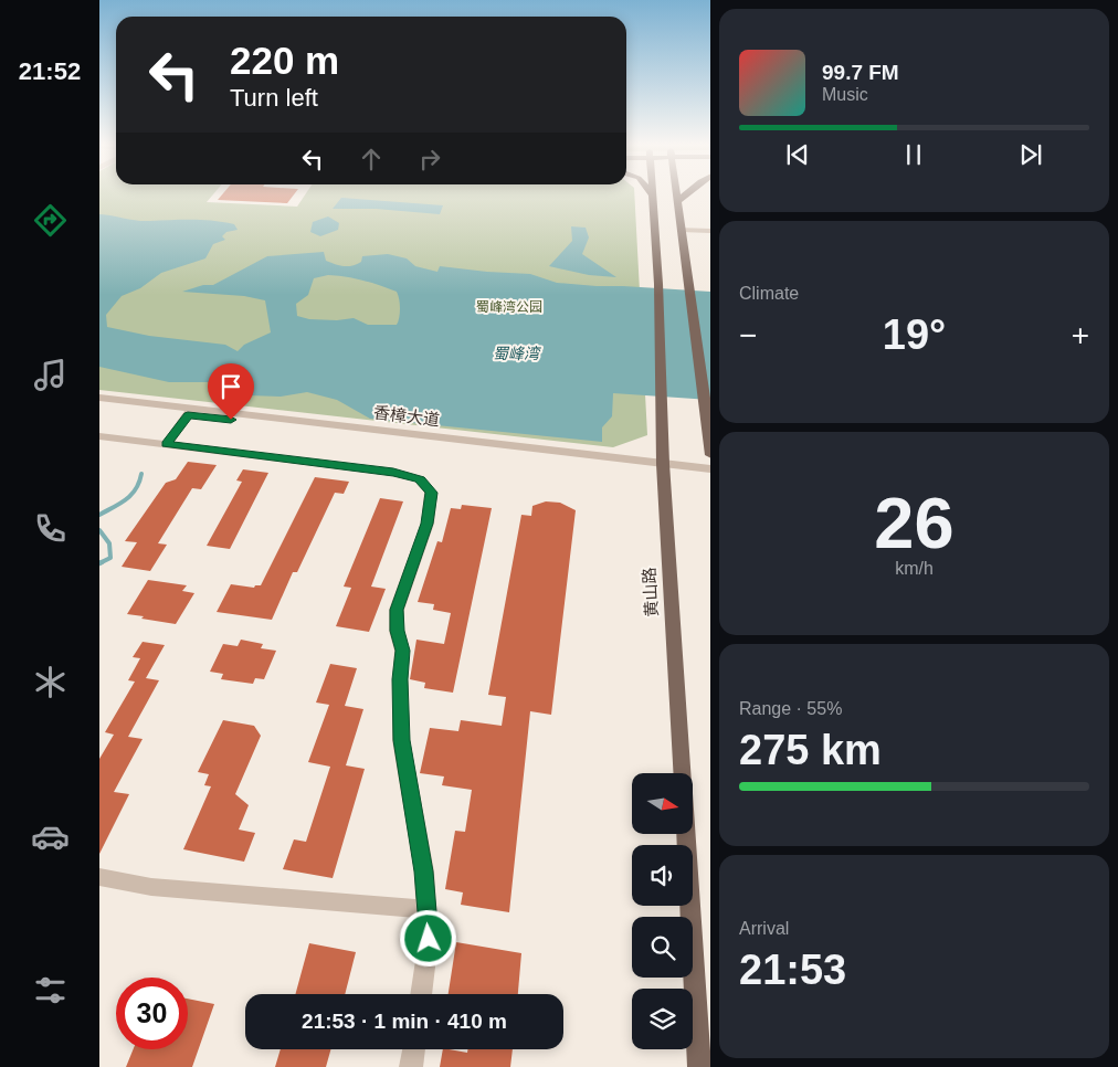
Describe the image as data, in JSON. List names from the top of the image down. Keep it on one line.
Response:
{"streets":{"main road":["黄山路"],"street":["香樟大道"]},"crossings":[["香樟大道","黄山路"]],"water":["蜀峰湾"],"parks":["蜀峰湾公园"],"north":"right","page":{"tabs":"21:52","turn":["220 m","Turn left"],"song":["99.7 FM","Music"],"tile":["Climate",["26","km/h"],["Range · 55%","275 km"],["Arrival","21:53"]],"heat":["−","19°","+"],"limit":"30","trip":"21:53 · 1 min · 410 m"}}
